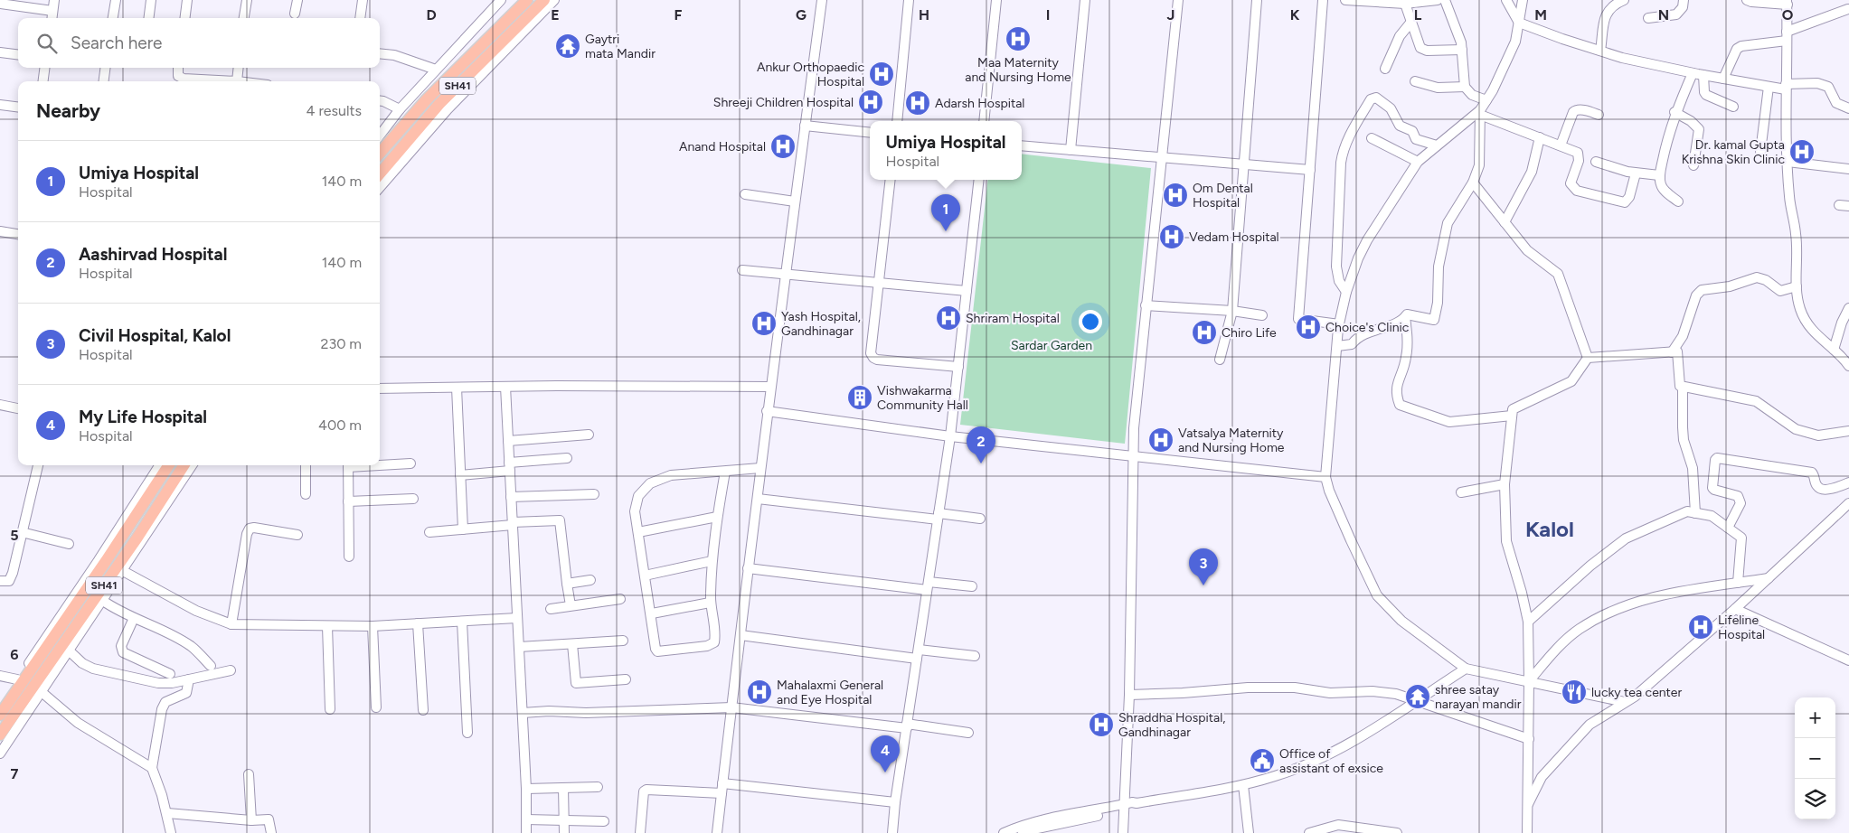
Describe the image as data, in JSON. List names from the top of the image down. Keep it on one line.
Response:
{"streets":{"main road":["SH41"]},"districts":["Kalol"],"parks":["Sardar Garden"],"places":{"hospital":["Maa Maternity and Nursing Home","Ankur Orthopaedic Hospital","Shreeji Children Hospital","Adarsh Hospital","Anand Hospital","Dr. kamal Gupta Krishna Skin Clinic","Om Dental Hospital","Vedam Hospital","Shriram Hospital","Yash Hospital, Gandhinagar","Choice's Clinic","Chiro Life","Vatsalya Maternity and Nursing Home","Lifeline Hospital","Mahalaxmi General and Eye Hospital","Shraddha Hospital, Gandhinagar"],"temple":["Gaytri mata Mandir","shree satay narayan mandir"],"building":["Vishwakarma Community Hall"],"restaurant":["lucky tea center"],"public building":["Office of assistant of exsice"]},"page":{"search":"Search here","heading":["Nearby","4 results"],"popup":["Umiya Hospital","Hospital"],"list":[{"mark":"1","name":"Umiya Hospital","note":"Hospital","value":"140 m"},{"mark":"2","name":"Aashirvad Hospital","note":"Hospital","value":"140 m"},{"mark":"3","name":"Civil Hospital, Kalol","note":"Hospital","value":"230 m"},{"mark":"4","name":"My Life Hospital","note":"Hospital","value":"400 m"}],"pins":["1","2","3","4"],"map_buttons":["+","−"]},"grid":{"columns":["D","E","F","G","H","I","J","K","L","M","N","O"],"rows":["5","6","7"]}}
